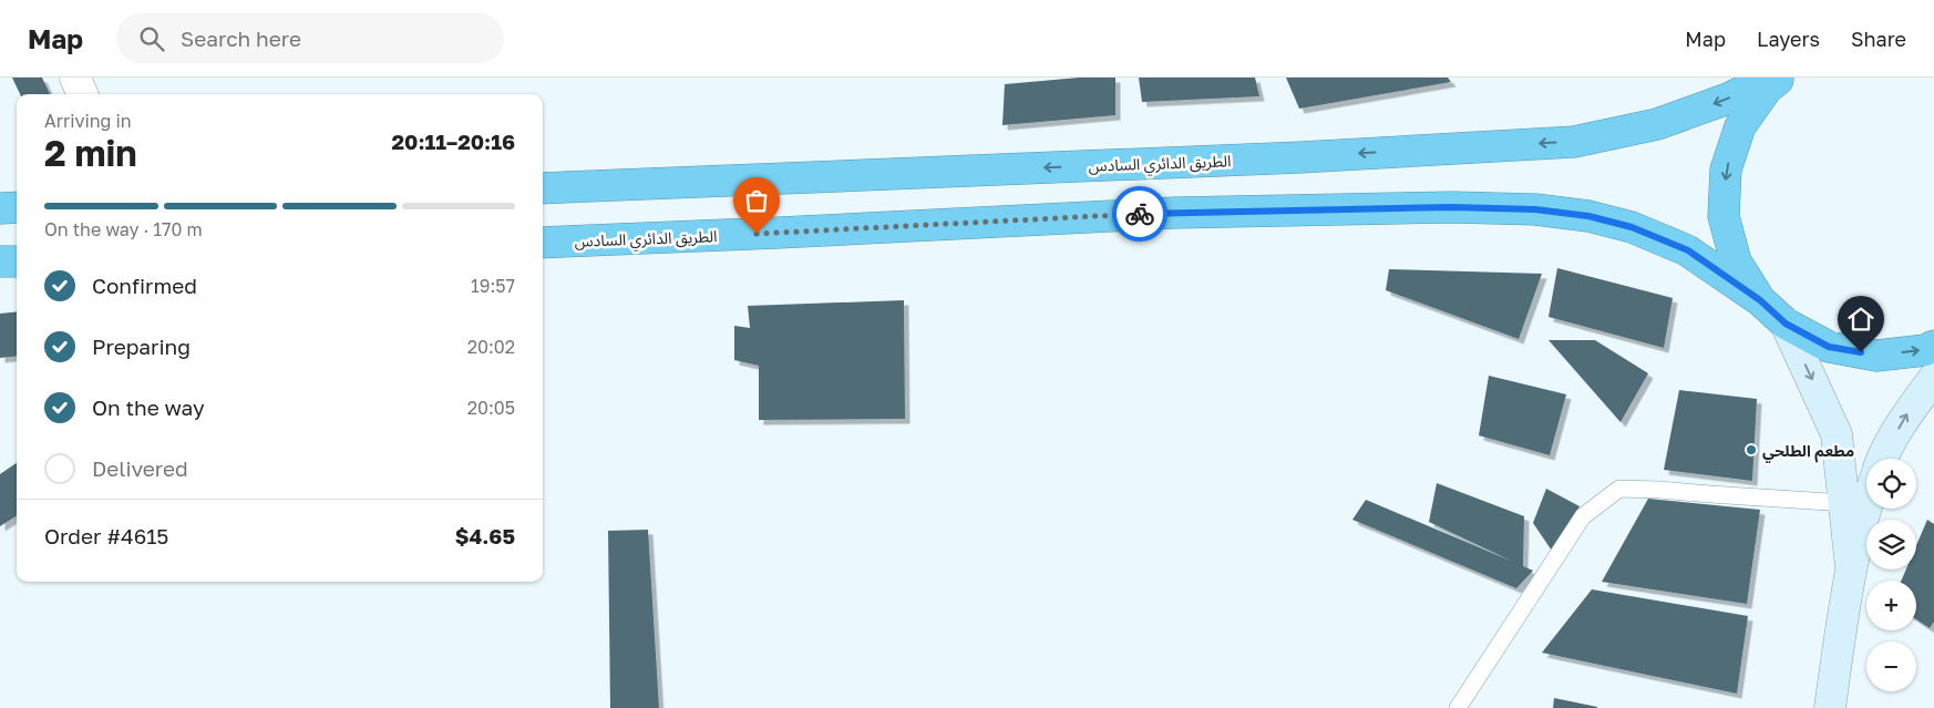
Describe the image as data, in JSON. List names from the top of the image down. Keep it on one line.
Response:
{"streets":{"highway":["الطريق الدائري السادس"]},"places":["مطعم الطلحي"],"page":{"header":"Map","search":"Search here","nav":["Map","Layers","Share"],"heading":["2 min","Arriving in","20:11–20:16"],"panel":["Order #4615","$4.65"],"bar":"On the way · 170 m","list":[["Confirmed","19:57"],["Preparing","20:02"],["On the way","20:05"],"Delivered"],"map_buttons":["+","−"]}}
